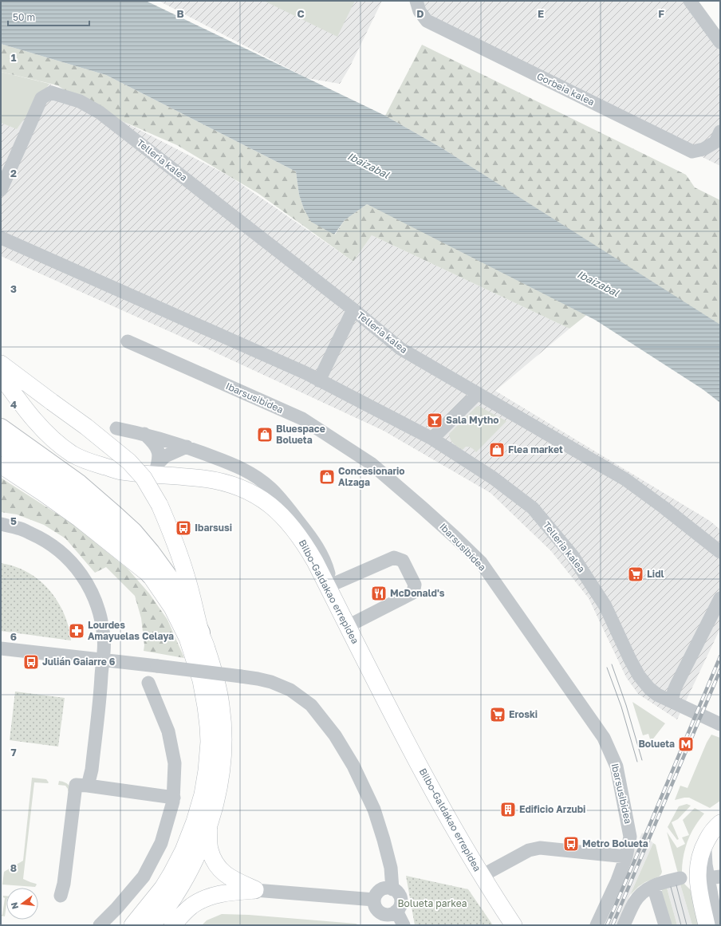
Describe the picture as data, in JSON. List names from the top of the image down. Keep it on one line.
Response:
{"streets":{"main road":["Bilbo-Galdakao errepidea"],"street":["Gorbeia kalea","Telleria kalea","Ibarsusibidea"]},"water":["Ibaizabal"],"parks":["Bolueta parkea"],"places":{"bar":["Sala Mytho"],"shop":["Bluespace Bolueta","Flea market","Concesionario Alzaga"],"bus stop":["Ibarsusi","Julián Gaiarre 6","Metro Bolueta"],"supermarket":["Lidl","Eroski"],"restaurant":["McDonald's"],"pharmacy":["Lourdes Amayuelas Celaya"],"metro station":["Bolueta"],"building":["Edificio Arzubi"]},"scale_bar":"50 m","north":"left","grid":{"columns":["B","C","D","E","F"],"rows":["1","2","3","4","5","6","7","8"]}}
